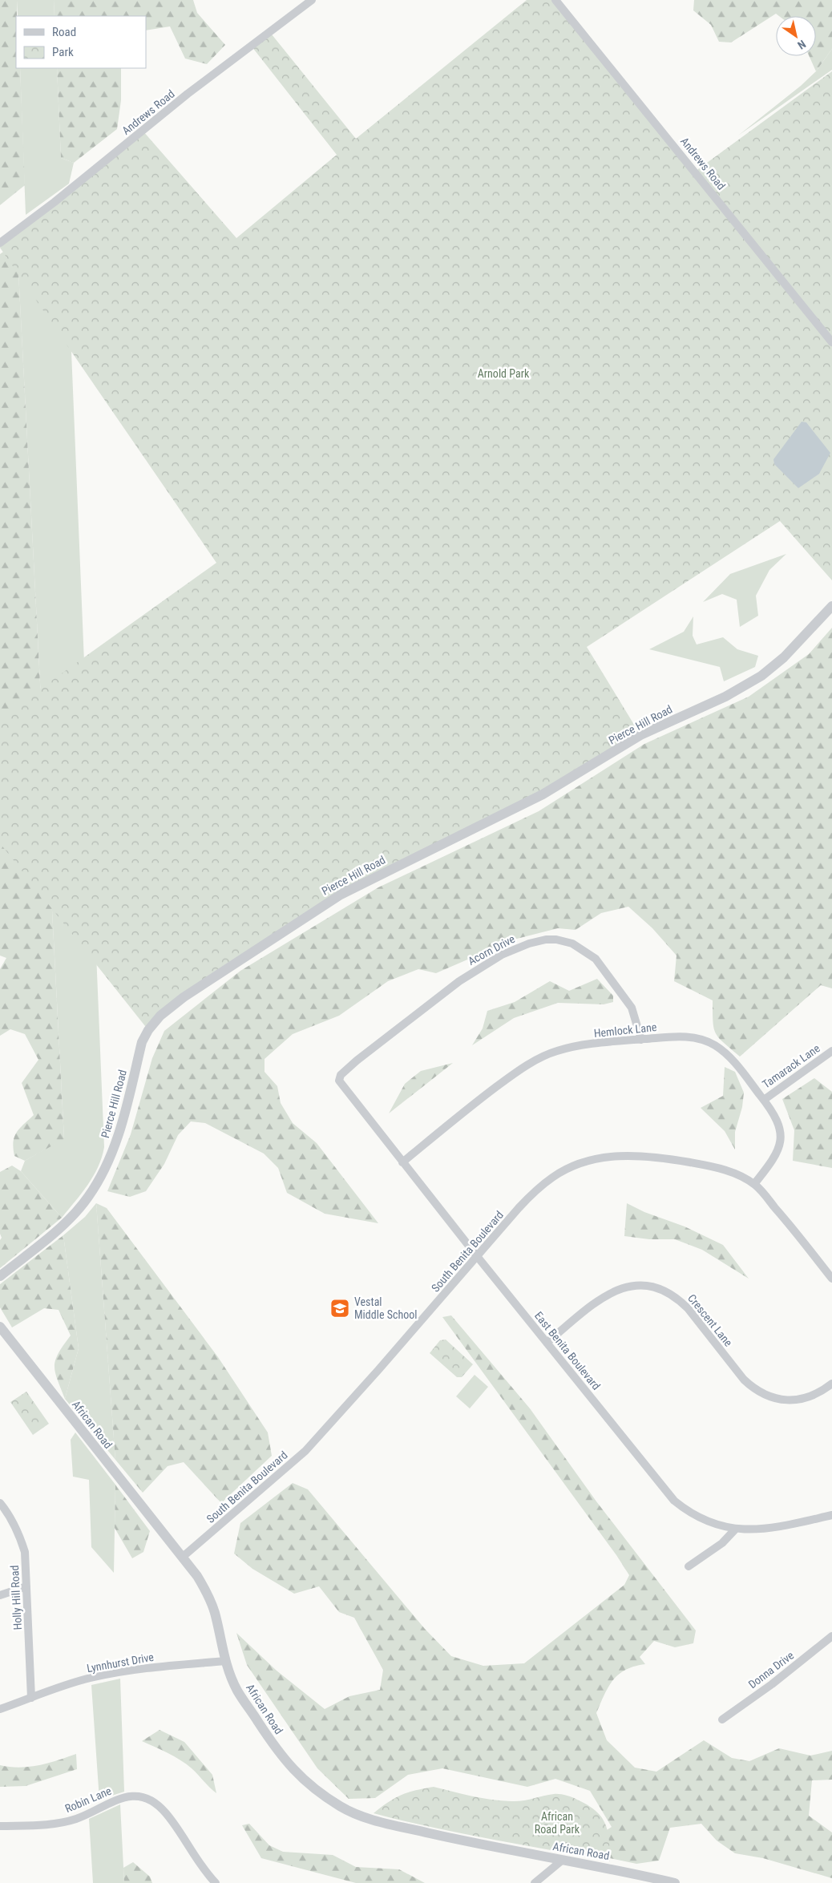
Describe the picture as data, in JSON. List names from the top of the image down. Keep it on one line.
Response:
{"streets":{"street":["Andrews Road","Pierce Hill Road","Acorn Drive","Hemlock Lane","Tamarack Lane","South Benita Boulevard","Crescent Lane","East Benita Boulevard","African Road","Holly Hill Road","Lynnhurst Drive","Donna Drive","Robin Lane"]},"crossings":[["Acorn Drive","Hemlock Lane"],["Acorn Drive","East Benita Boulevard"],["Hemlock Lane","Tamarack Lane"],["Hemlock Lane","South Benita Boulevard"],["Hemlock Lane","East Benita Boulevard"],["South Benita Boulevard","East Benita Boulevard"],["South Benita Boulevard","African Road"],["Crescent Lane","East Benita Boulevard"],["African Road","Lynnhurst Drive"],["Holly Hill Road","Lynnhurst Drive"]],"parks":["Arnold Park","African Road Park"],"places":{"school or university":["Vestal Middle School"]},"legend":["Road","Park"],"north":"bottom right"}
